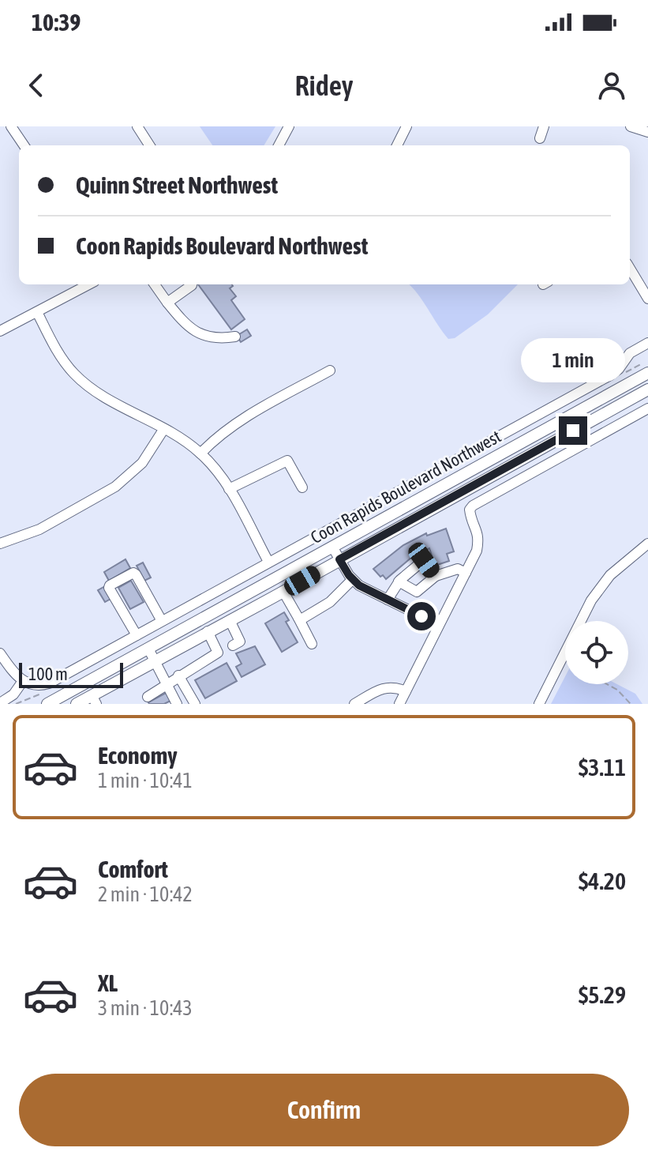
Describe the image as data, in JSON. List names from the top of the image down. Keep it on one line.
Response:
{"streets":{"main road":["Coon Rapids Boulevard Northwest"]},"scale_bar":"100 m","page":{"status":"10:39","header":"Ridey","banner":["Quinn Street Northwest","Coon Rapids Boulevard Northwest"],"bubble":"1 min","scale":"100 m","list":[{"name":"Economy","note":"1 min · 10:41","value":"$3.11"},{"name":"Comfort","note":"2 min · 10:42","value":"$4.20"},{"name":"XL","note":"3 min · 10:43","value":"$5.29"}],"buttons":"Confirm"}}
